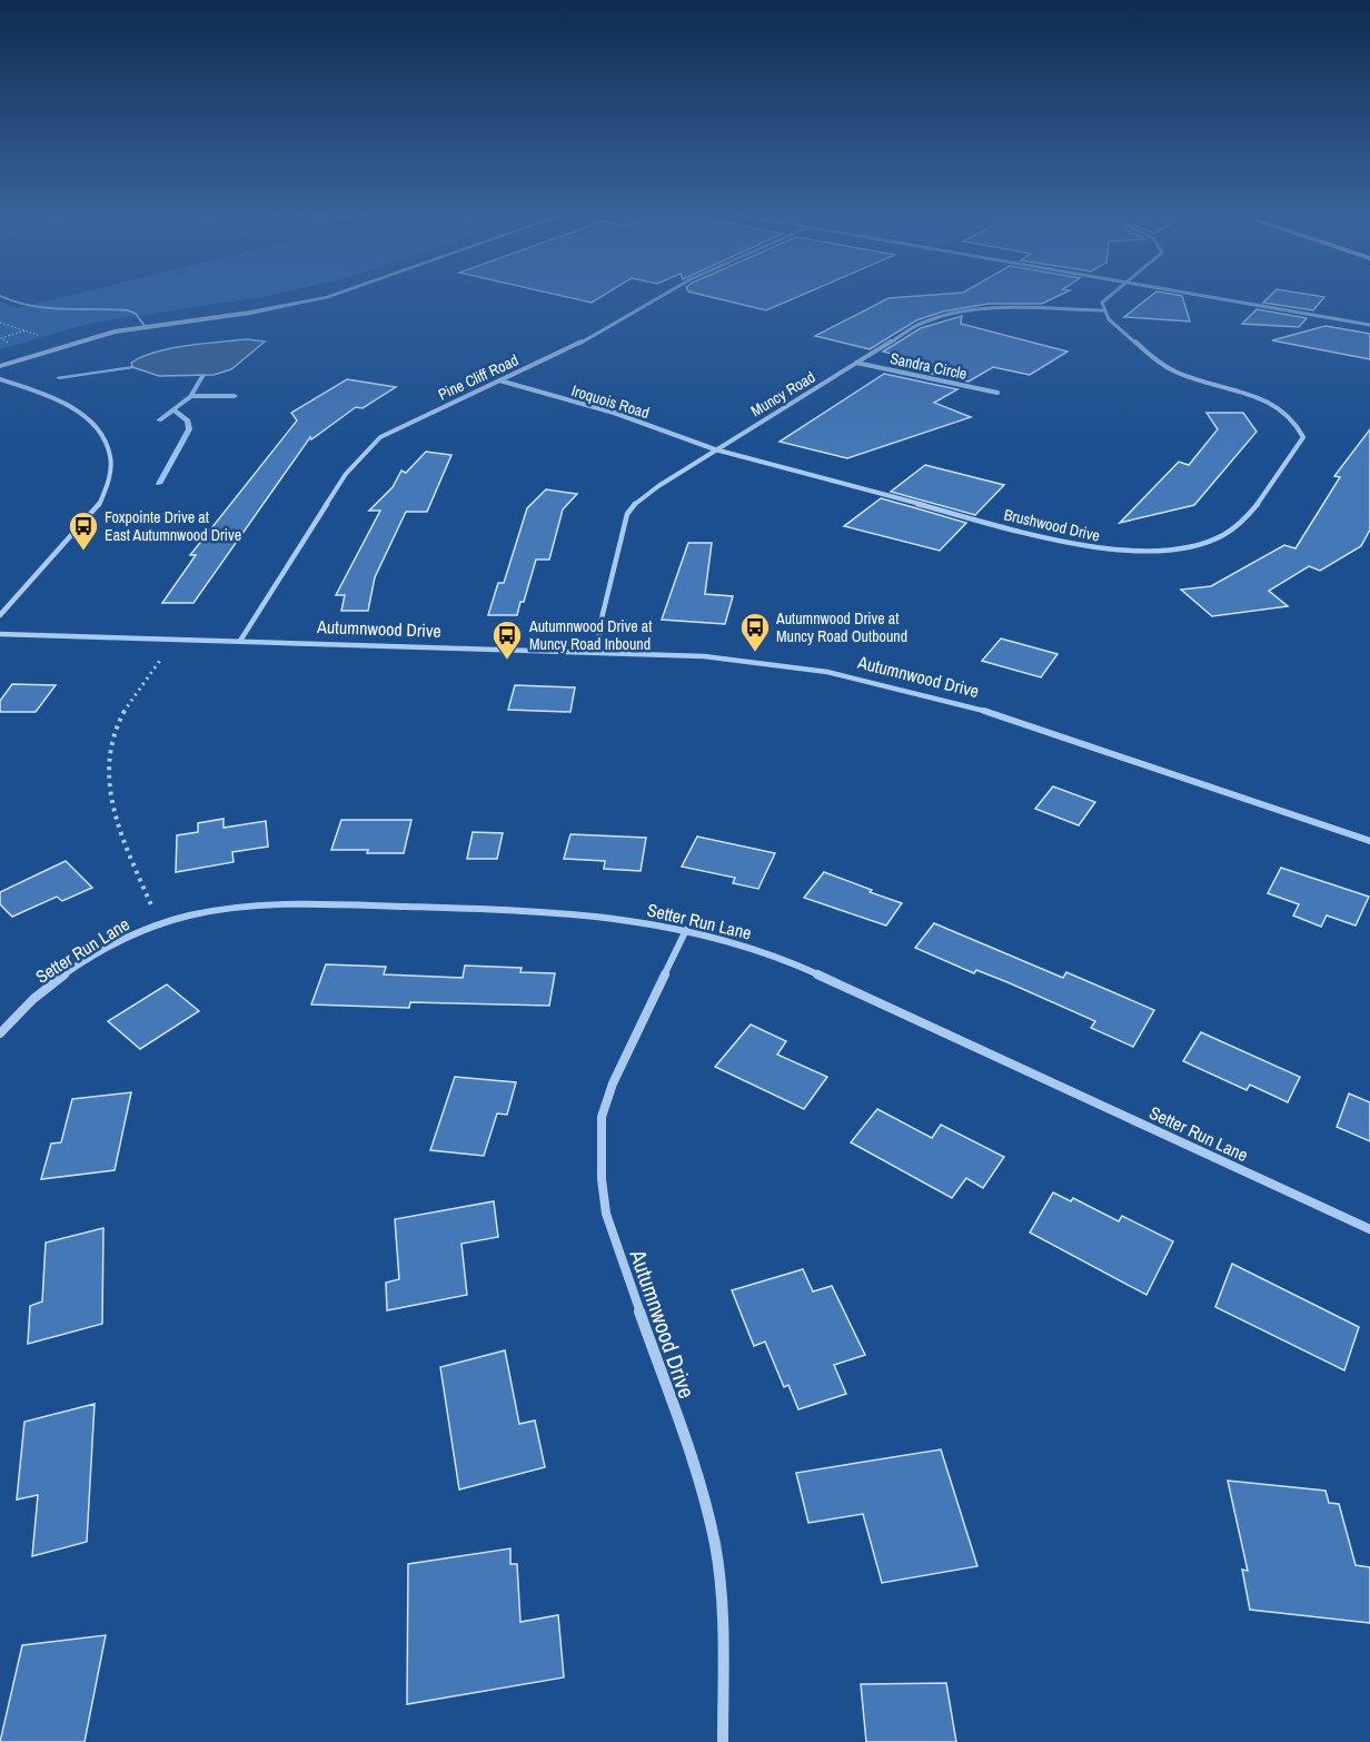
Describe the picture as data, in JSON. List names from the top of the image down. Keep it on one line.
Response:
{"streets":{"street":["Sandra Circle","Pine Cliff Road","Muncy Road","Iroquois Road","Brushwood Drive","Autumnwood Drive","Setter Run Lane"]},"crossings":[["Sandra Circle","Muncy Road"],["Pine Cliff Road","Iroquois Road"],["Pine Cliff Road","Autumnwood Drive"],["Muncy Road","Iroquois Road"],["Muncy Road","Brushwood Drive"],["Muncy Road","Autumnwood Drive"],["Iroquois Road","Brushwood Drive"],["Autumnwood Drive","Setter Run Lane"]],"places":{"bus stop":["Foxpointe Drive at East Autumnwood Drive","Autumnwood Drive at Muncy Road Outbound","Autumnwood Drive at Muncy Road Inbound"]}}
